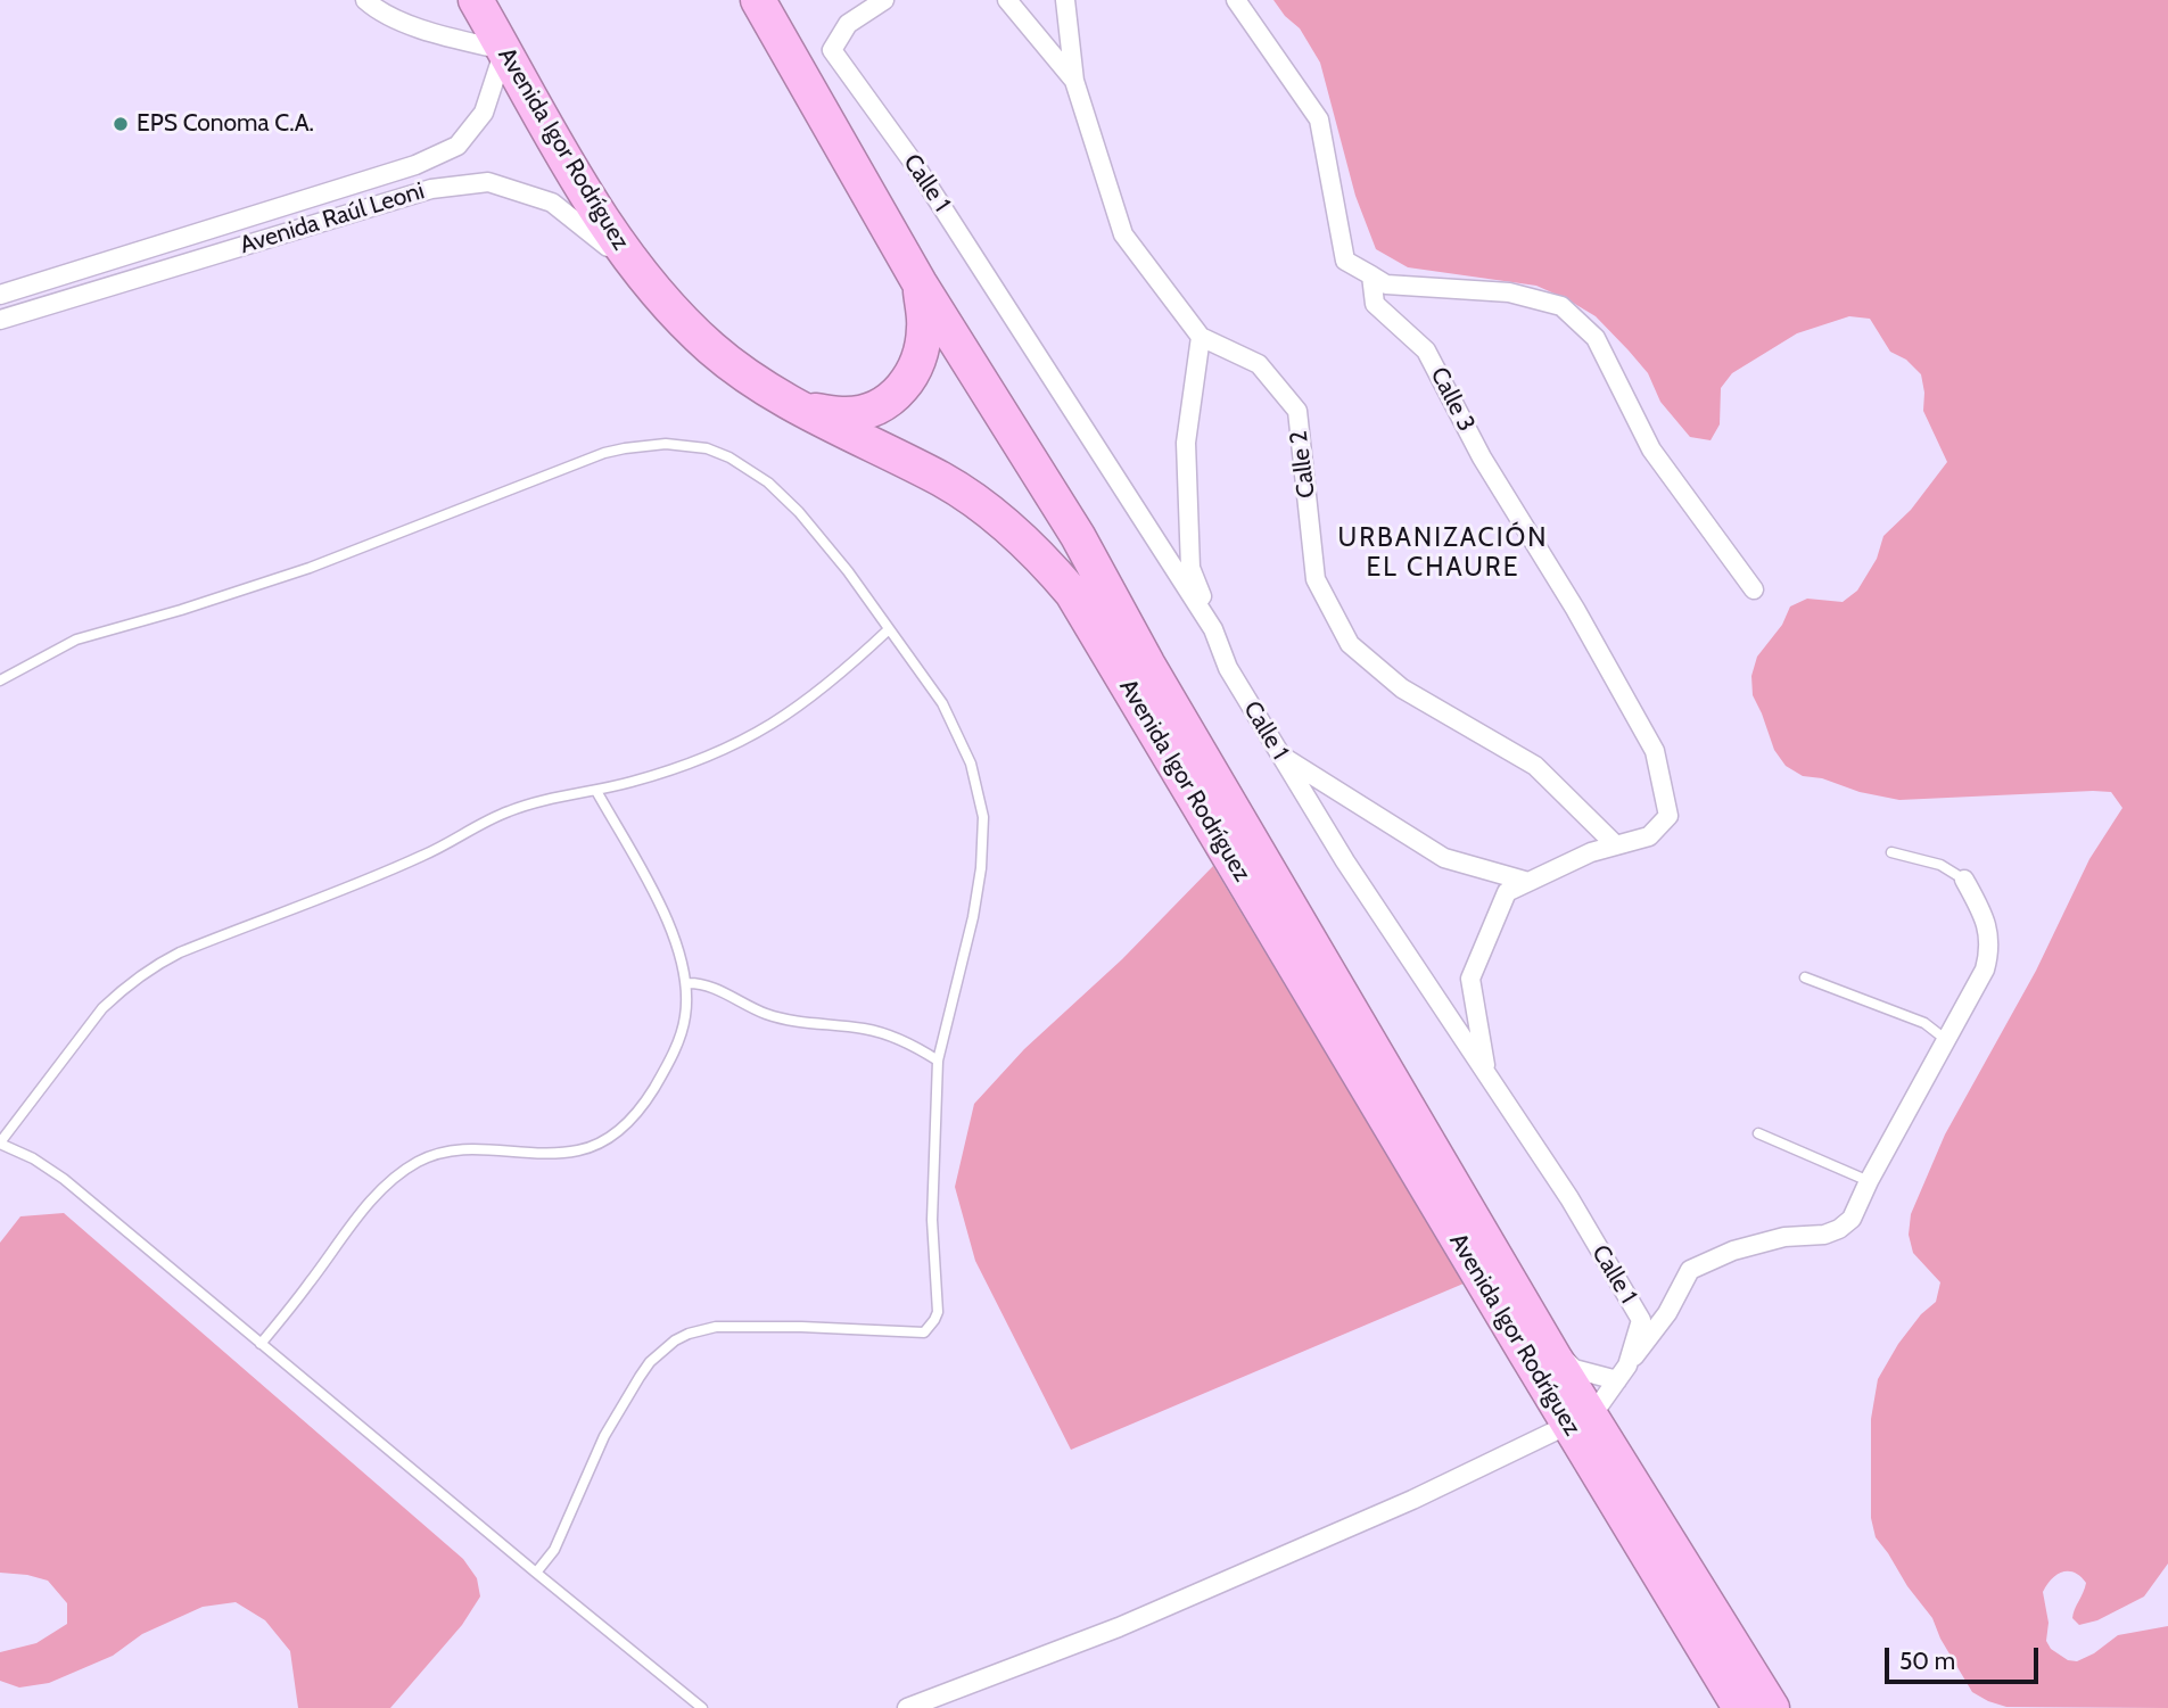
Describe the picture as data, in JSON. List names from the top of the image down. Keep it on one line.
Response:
{"streets":{"highway":["Avenida Igor Rodríguez"],"street":["Calle 1","Avenida Raúl Leoni","Calle 3","Calle 2"]},"crossings":[["Avenida Igor Rodríguez","Calle 1"],["Avenida Igor Rodríguez","Avenida Raúl Leoni"],["Calle 3","Calle 2"]],"districts":["URBANIZACIÓN EL CHAURE"],"places":["EPS Conoma C.A."],"scale_bar":"50 m"}
